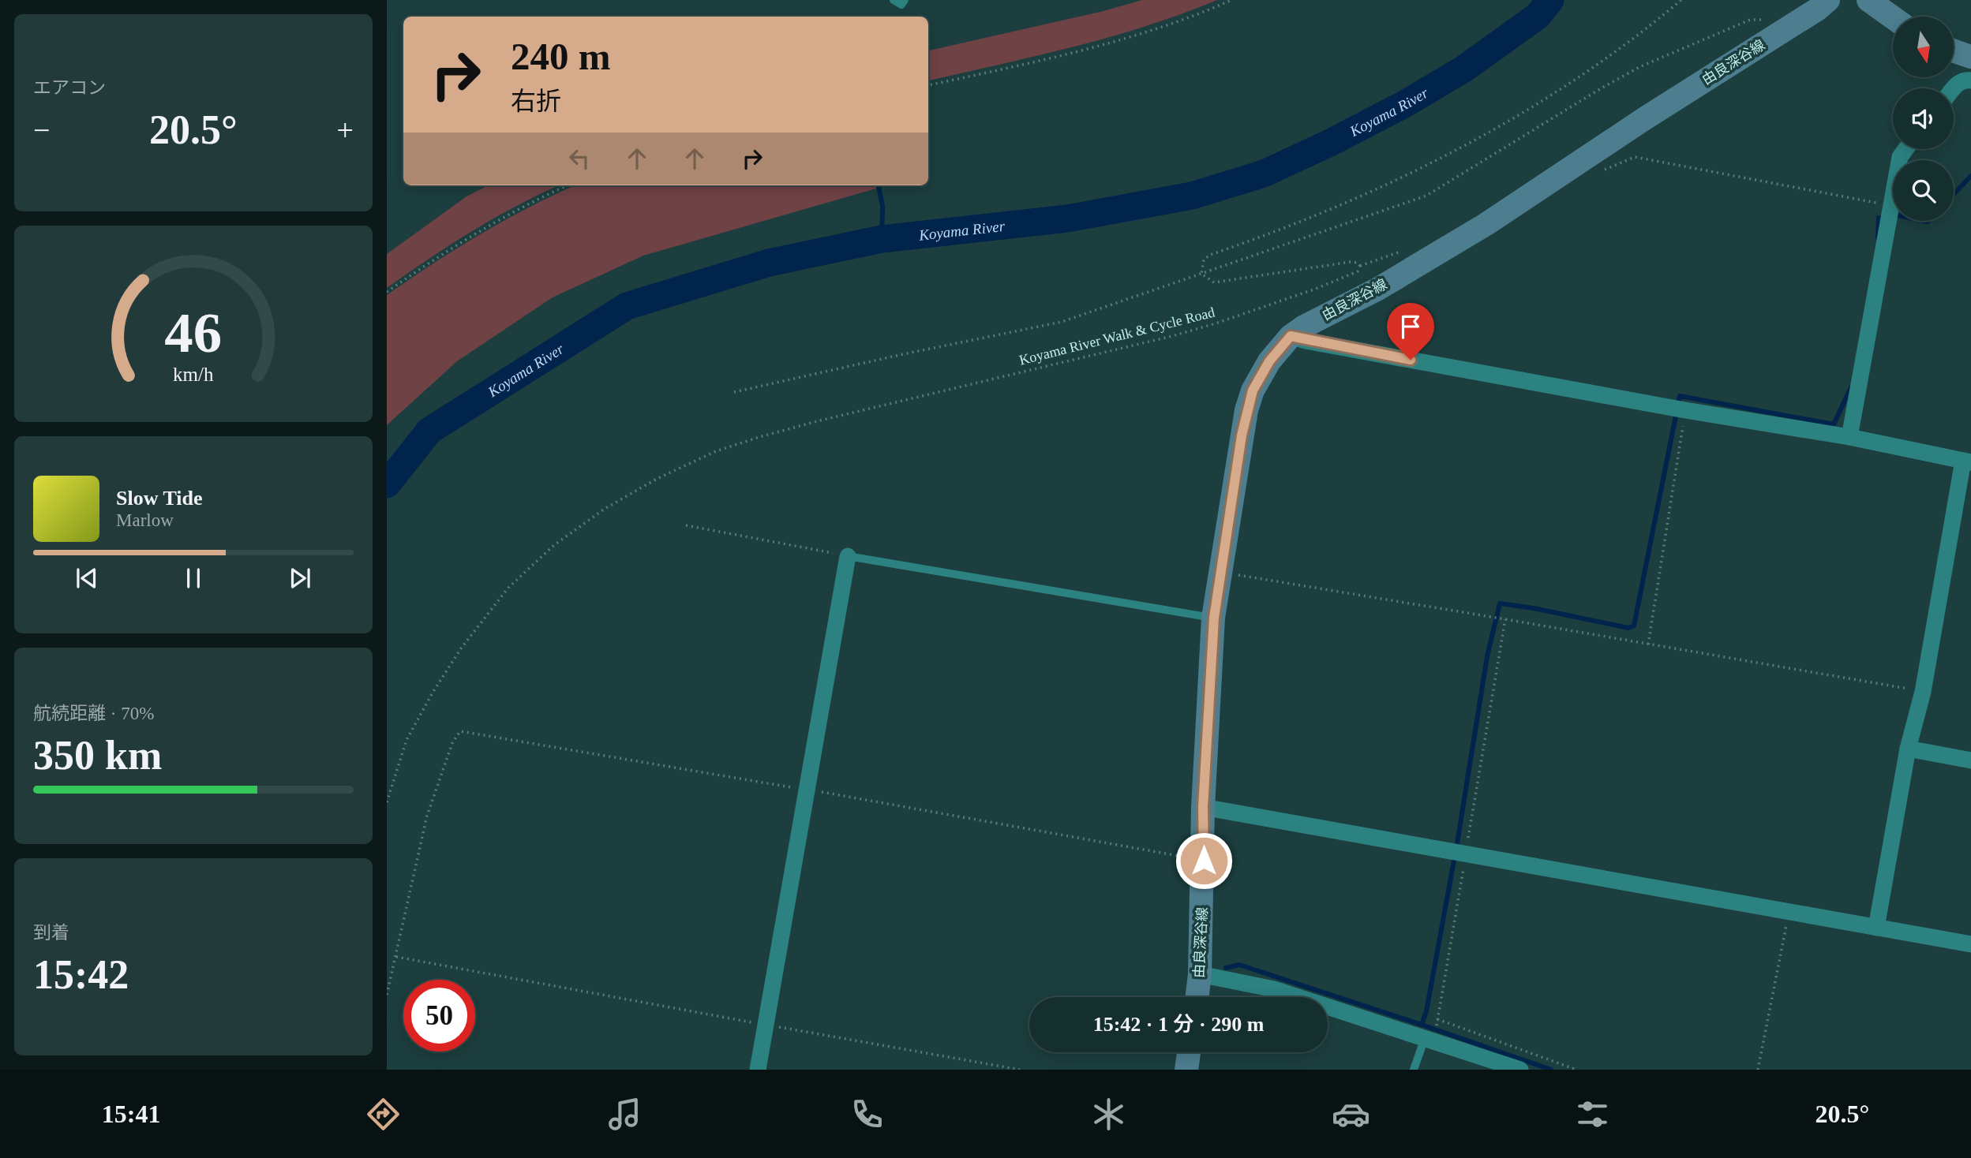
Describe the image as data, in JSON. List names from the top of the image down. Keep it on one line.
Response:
{"streets":{"main road":["由良深谷線"],"path":["Koyama River Walk & Cycle Road"]},"water":["Koyama River"],"north":"bottom","page":{"tile":["エアコン",["航続距離 · 70%","350 km"],["到着","15:42"]],"turn":["240 m","右折"],"heat":["−","20.5°","+"],"song":["Slow Tide","Marlow"],"limit":"50","trip":"15:42 · 1 分 · 290 m","tabs":["15:41","20.5°"],"gauge":["46","km/h"]}}
